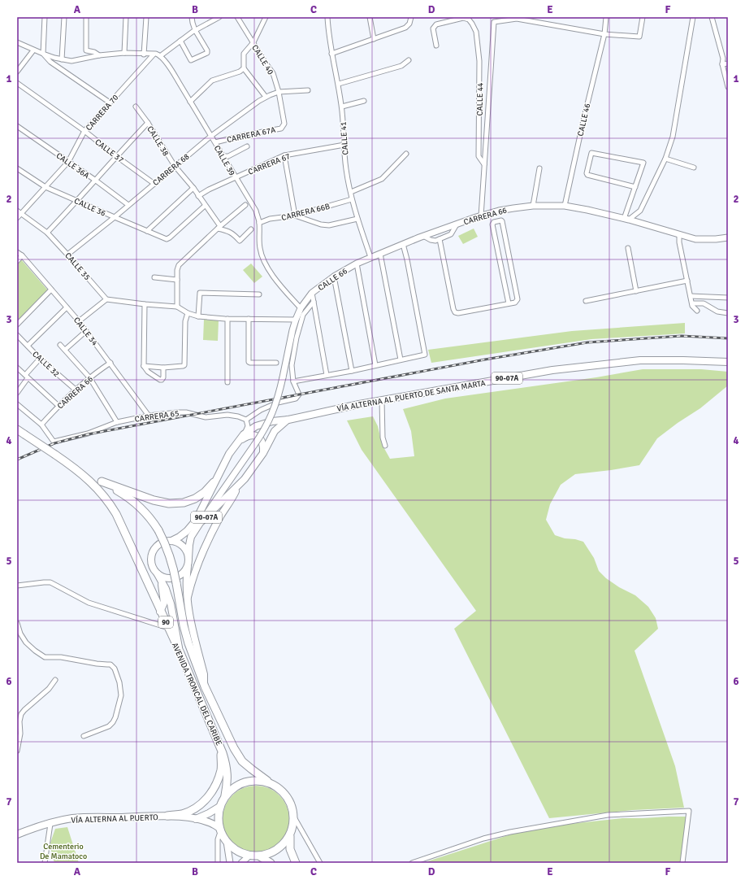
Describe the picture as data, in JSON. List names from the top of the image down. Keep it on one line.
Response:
{"streets":{"highway":["90","AVENIDA TRONCAL DEL CARIBE"],"main road":["90-07A","VÍA ALTERNA AL PUERTO DE SANTA MARTA","VÍA ALTERNA AL PUERTO"],"street":["CALLE 40","CALLE 44","CARRERA 70","CALLE 46","CARRERA 67A","CALLE 41","CALLE 38","CALLE 37","CALLE 39","CARRERA 67","CALLE 36A","CARRERA 68","CALLE 36","CARRERA 66B","CARRERA 66","CALLE 35","CALLE 66","CALLE 34","CALLE 32","CARRERA 65"]},"crossings":[["CALLE 40","CARRERA 67A"],["CALLE 40","CARRERA 68"],["CARRERA 70","CALLE 37"],["CARRERA 70","CALLE 36A"],["CARRERA 70","CALLE 36"],["CARRERA 70","CALLE 35"],["CALLE 46","CARRERA 66"],["CARRERA 67A","CALLE 39"],["CALLE 41","CARRERA 67"],["CALLE 41","CARRERA 66B"],["CALLE 41","CARRERA 66"],["CALLE 41","CALLE 66"],["CALLE 38","CALLE 37"],["CALLE 38","CARRERA 67"],["CALLE 38","CALLE 36A"],["CALLE 38","CARRERA 68"],["CALLE 38","CALLE 36"],["CALLE 38","CALLE 35"],["CALLE 37","CARRERA 68"],["CALLE 39","CARRERA 67"],["CALLE 39","CARRERA 68"],["CALLE 39","CARRERA 66B"],["CALLE 39","CALLE 66"],["CALLE 36A","CARRERA 68"],["CARRERA 68","CALLE 36"],["CARRERA 68","CALLE 35"],["CARRERA 66","CALLE 66"],["CARRERA 66","CALLE 34"],["CARRERA 66","CALLE 32"],["CARRERA 66","CARRERA 65"],["CALLE 34","CARRERA 65"],["90","AVENIDA TRONCAL DEL CARIBE"],["90","VÍA ALTERNA AL PUERTO"],["AVENIDA TRONCAL DEL CARIBE","VÍA ALTERNA AL PUERTO"]],"parks":["Cementerio De Mamatoco"],"grid":{"columns":["A","B","C","D","E","F"],"rows":["1","2","3","4","5","6","7"]}}
